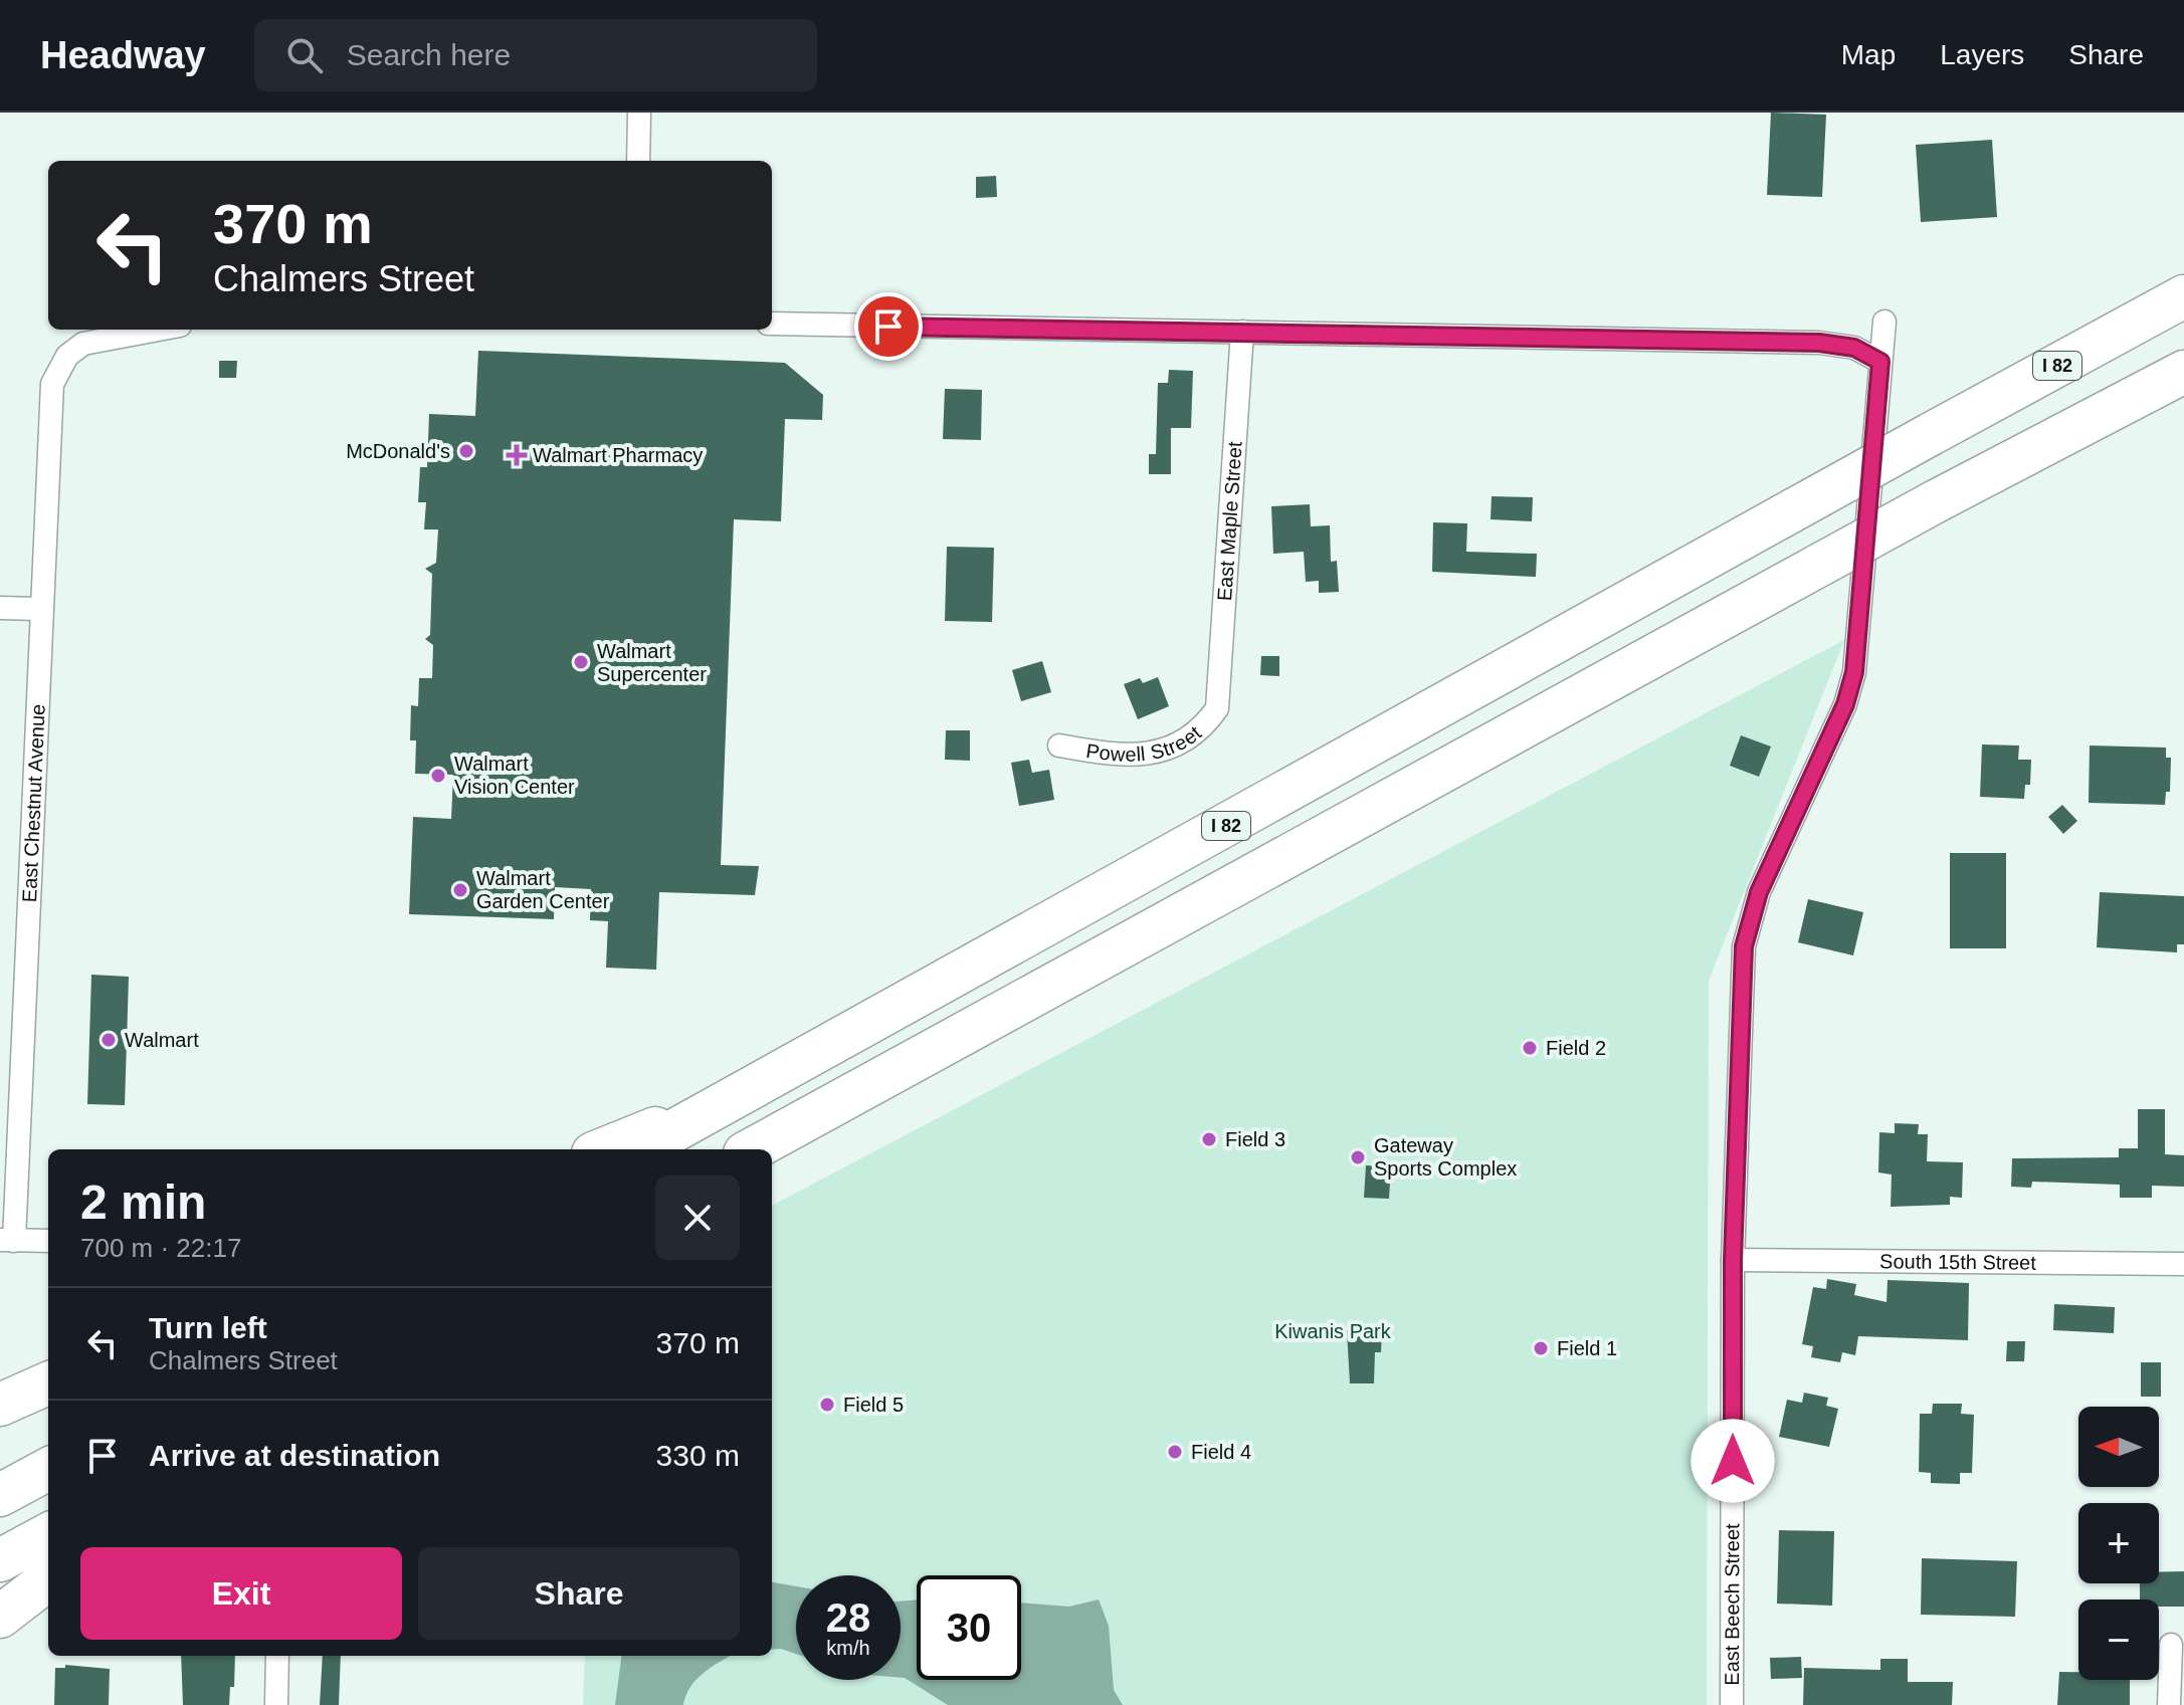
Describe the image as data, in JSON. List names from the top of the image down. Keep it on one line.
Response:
{"streets":{"highway":["I 82"],"street":["East Maple Street","Powell Street","East Chestnut Avenue","South 15th Street","East Beech Street"]},"crossings":[["East Maple Street","Powell Street"],["South 15th Street","East Beech Street"]],"parks":["Kiwanis Park"],"places":{"other":["McDonald's","Walmart Supercenter","Walmart Vision Center","Walmart Garden Center","Walmart","Field 2","Field 3","Gateway Sports Complex","Field 1","Field 5","Field 4"],"health":["Walmart Pharmacy"]},"north":"left","page":{"header":"Headway","search":"Search here","nav":["Map","Layers","Share"],"turn":["370 m","Chalmers Street"],"heading":["2 min","700 m · 22:17"],"list":[{"name":"Turn left","note":"Chalmers Street","value":"370 m"},{"name":"Arrive at destination","value":"330 m"}],"map_buttons":["+","−"],"buttons":["Exit","Share"],"speed":"28 km/h","limit":"30"}}
